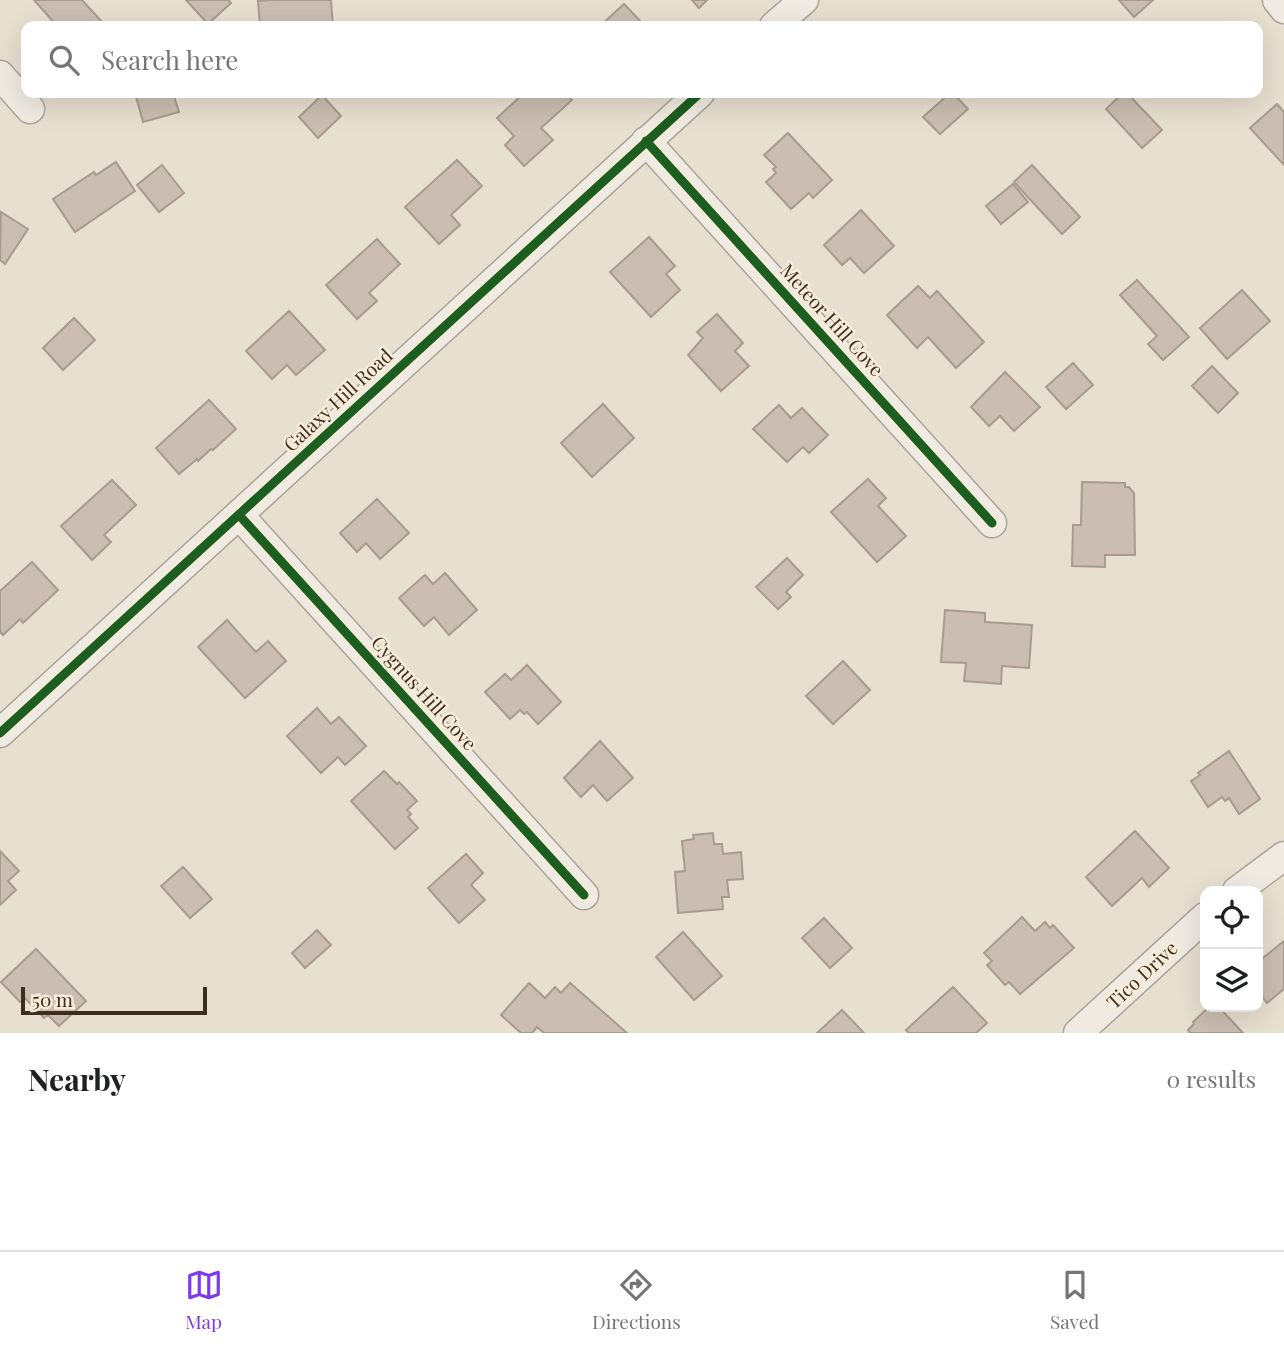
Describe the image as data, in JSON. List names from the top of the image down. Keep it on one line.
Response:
{"streets":{"street":["Meteor Hill Cove","Galaxy Hill Road","Cygnus Hill Cove","Tico Drive"]},"crossings":[["Meteor Hill Cove","Galaxy Hill Road"],["Galaxy Hill Road","Cygnus Hill Cove"]],"scale_bar":"50 m","page":{"search":"Search here","scale":"50 m","heading":["Nearby","0 results"],"nav":["Map","Directions","Saved"]}}
